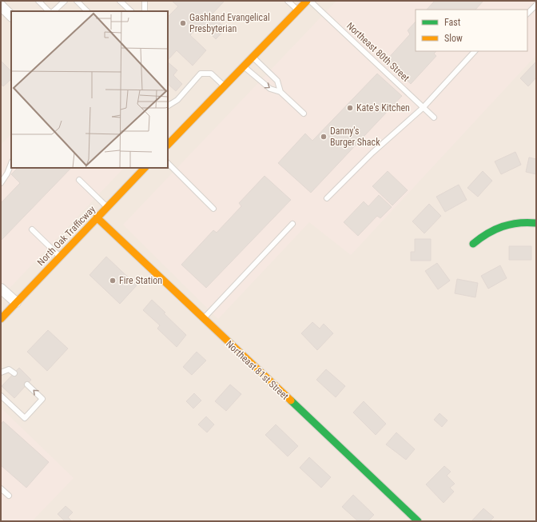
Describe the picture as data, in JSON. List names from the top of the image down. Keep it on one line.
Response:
{"streets":{"street":["North Oak Trafficway","Northeast 81st Street"],"lane":["Northeast 80th Street"]},"crossings":[["North Oak Trafficway","Northeast 81st Street"]],"places":["Gashland Evangelical Presbyterian","Kate's Kitchen","Danny's Burger Shack","Fire Station"],"legend":["Fast","Slow"]}
